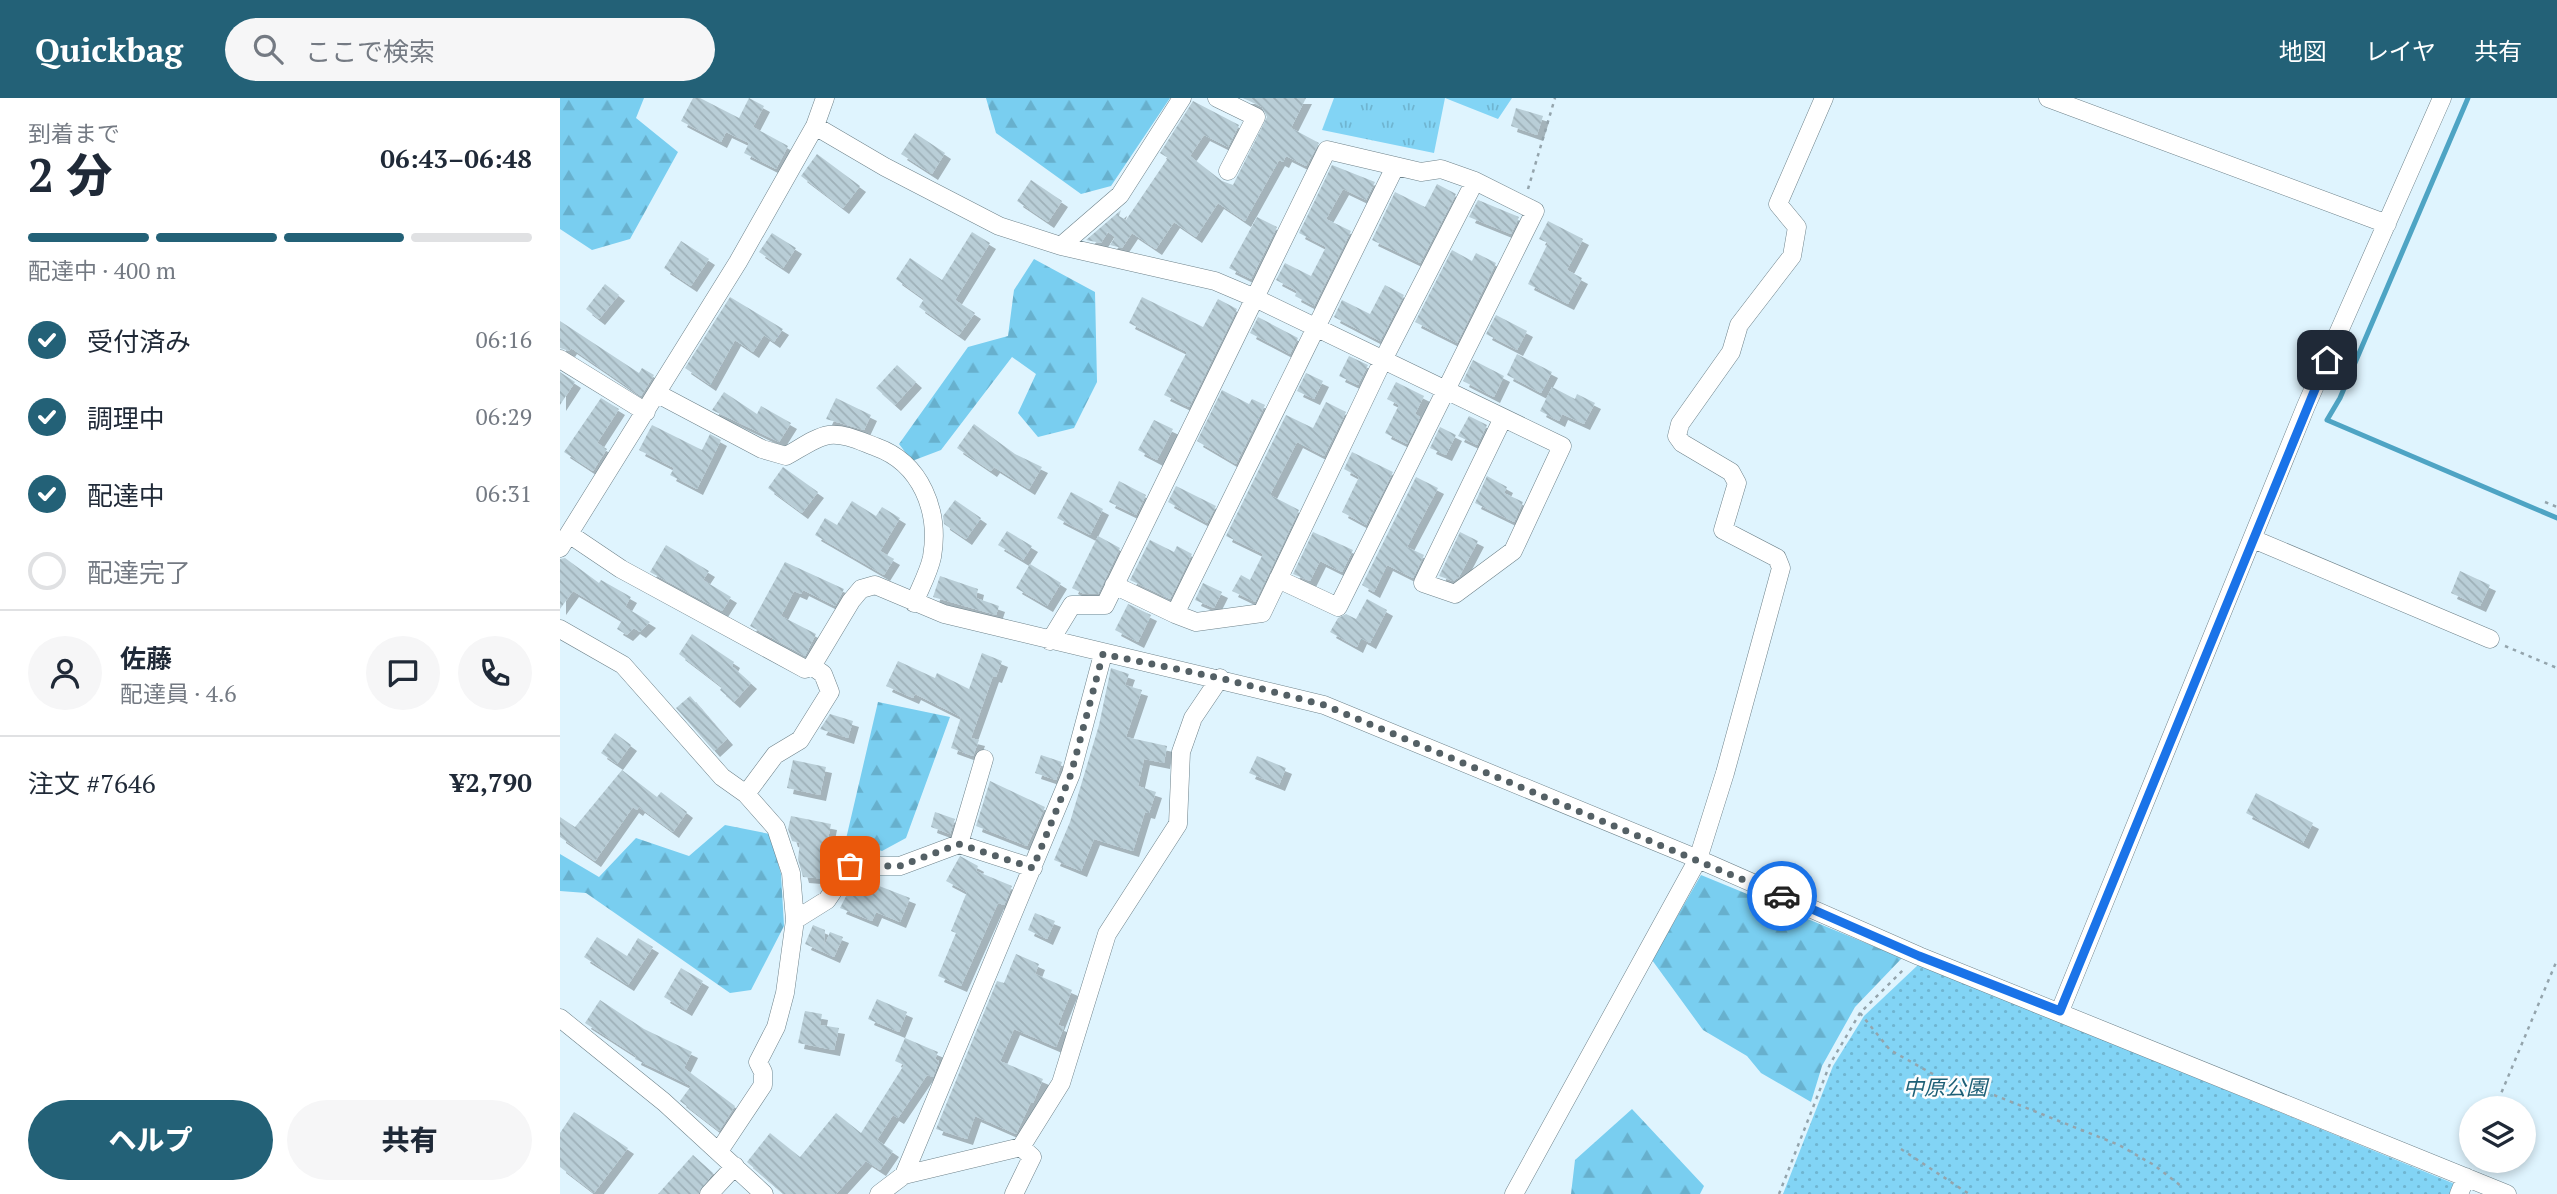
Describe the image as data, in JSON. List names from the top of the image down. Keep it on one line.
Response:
{"parks":["中原公園"],"page":{"header":"Quickbag","search":"ここで検索","nav":["地図","レイヤ","共有"],"heading":["2 分","到着まで","06:43–06:48"],"panel":["佐藤","配達員 · 4.6","注文 #7646","¥2,790"],"bar":"配達中 · 400 m","list":[["受付済み","06:16"],["調理中","06:29"],["配達中","06:31"],"配達完了"],"buttons":["ヘルプ","共有"]}}
